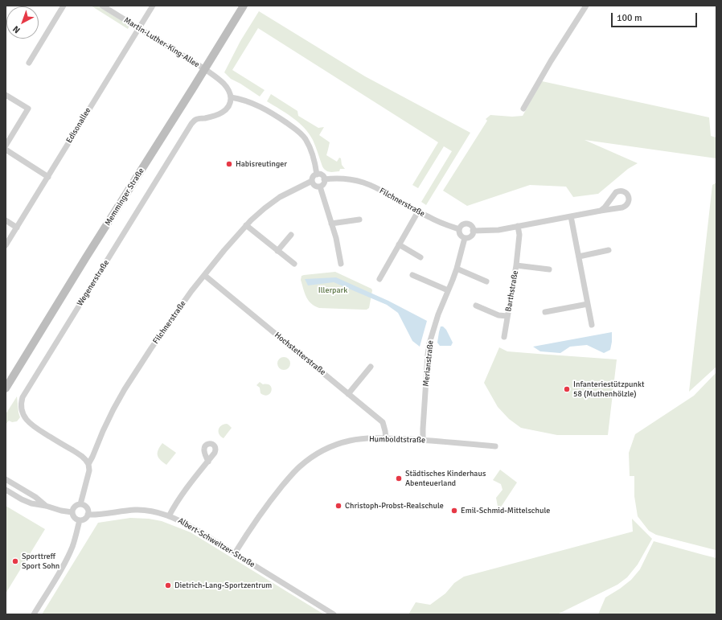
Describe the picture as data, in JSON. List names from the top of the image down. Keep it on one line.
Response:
{"streets":{"main road":["Memminger Straße"],"street":["Martin-Luther-King-Allee","Edisonallee","Filchnerstraße","Wegenerstraße","Barthstraße","Hochstetterstraße","Merianstraße","Humboldtstraße","Albert-Schweitzer-Straße"]},"crossings":[["Martin-Luther-King-Allee","Edisonallee"],["Martin-Luther-King-Allee","Memminger Straße"],["Filchnerstraße","Wegenerstraße"],["Filchnerstraße","Barthstraße"],["Filchnerstraße","Hochstetterstraße"],["Filchnerstraße","Merianstraße"],["Filchnerstraße","Albert-Schweitzer-Straße"],["Hochstetterstraße","Humboldtstraße"],["Merianstraße","Humboldtstraße"],["Humboldtstraße","Albert-Schweitzer-Straße"]],"parks":["Illerpark"],"places":["Habisreutinger","Infanteriestützpunkt 58 (Muthenhölzle)","Städtisches Kinderhaus Abenteuerland","Christoph-Probst-Realschule","Emil-Schmid-Mittelschule","Sporttreff Sport Sohn","Dietrich-Lang-Sportzentrum"],"scale_bar":"100 m","north":"bottom left"}
